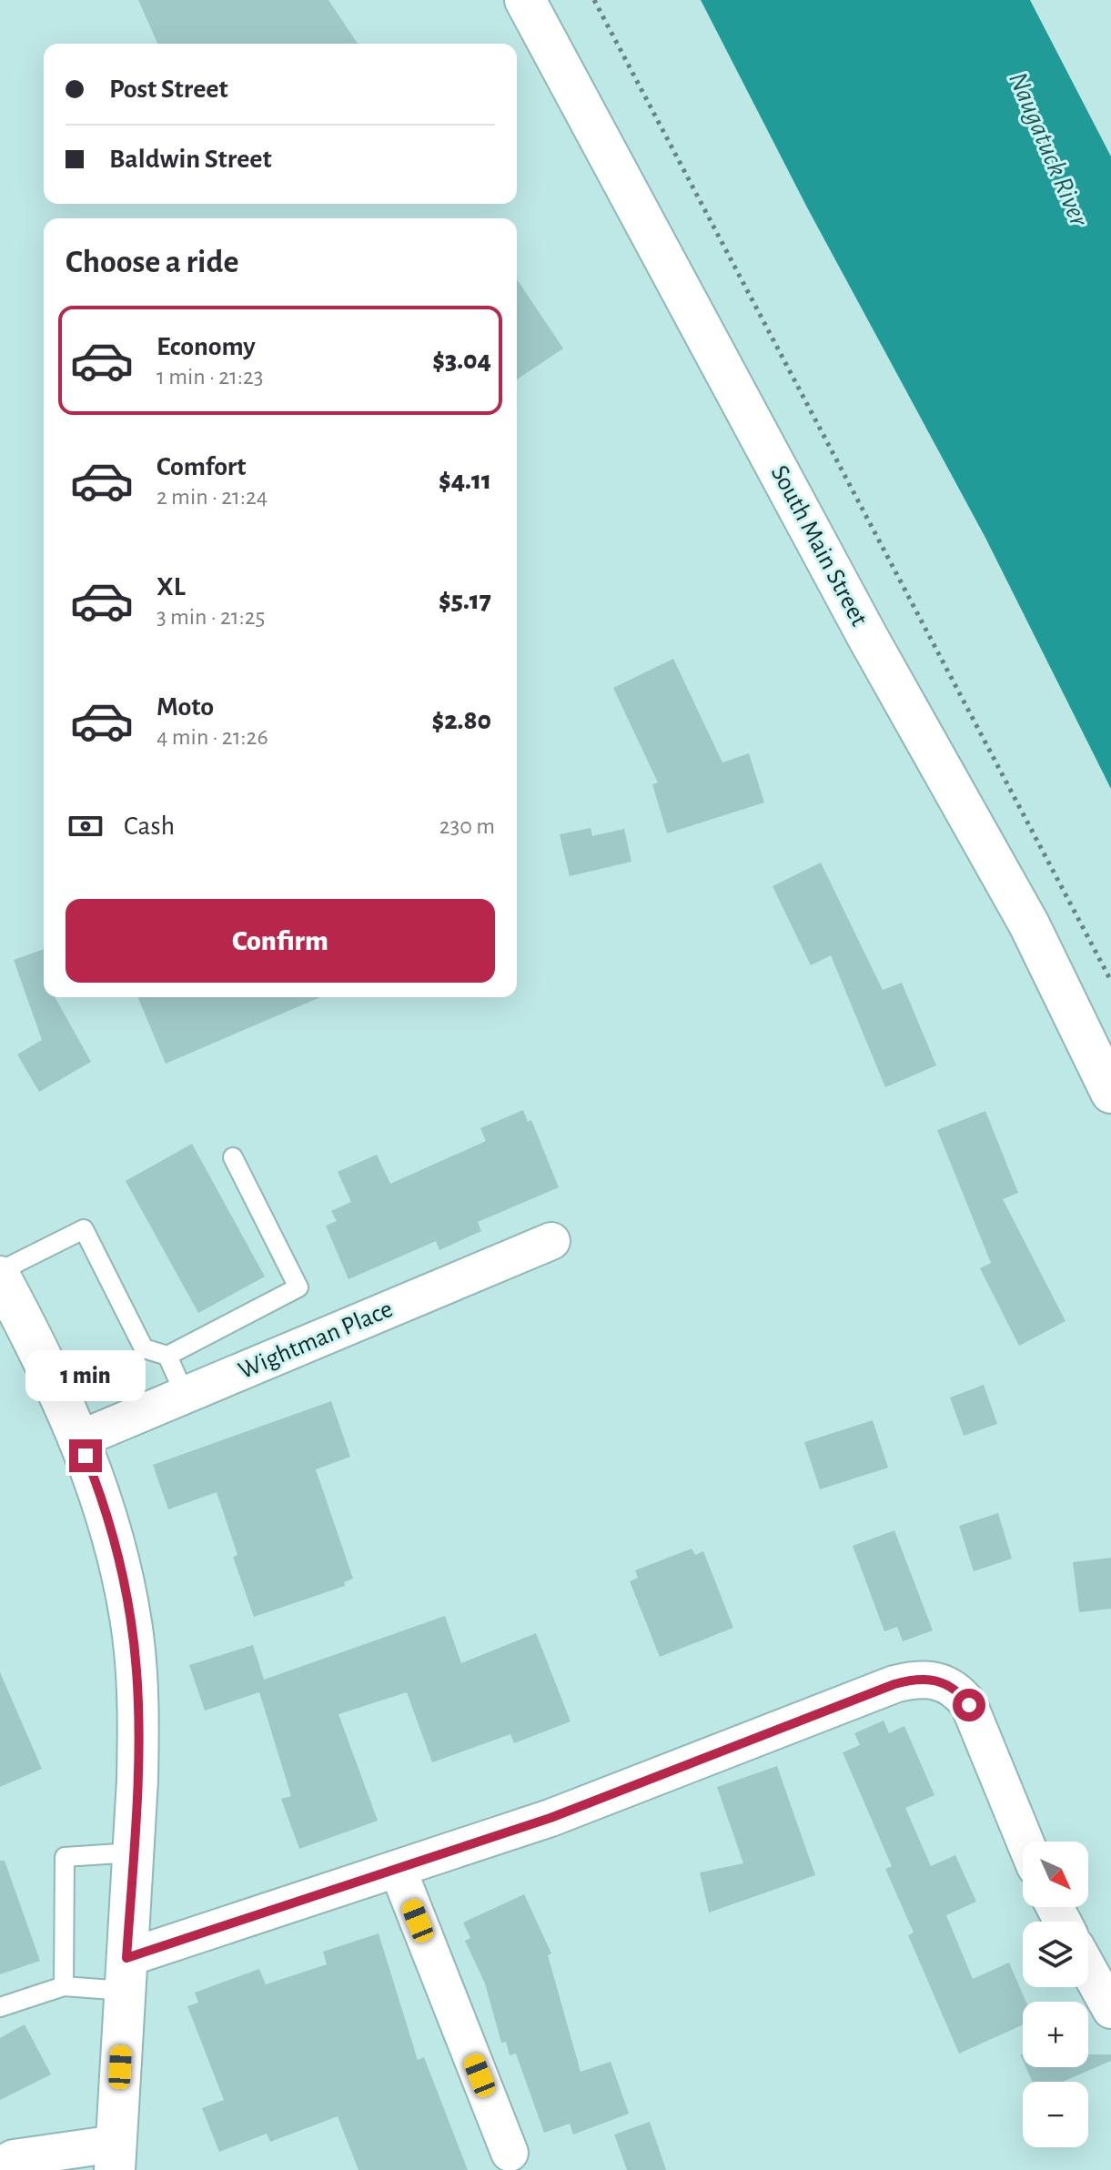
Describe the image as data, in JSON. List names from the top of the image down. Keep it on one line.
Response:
{"streets":{"main road":["South Main Street"],"street":["Wightman Place"]},"water":["Naugatuck River"],"north":"bottom right","page":{"banner":["Post Street","Baldwin Street"],"heading":"Choose a ride","list":[{"name":"Economy","note":"1 min · 21:23","value":"$3.04"},{"name":"Comfort","note":"2 min · 21:24","value":"$4.11"},{"name":"XL","note":"3 min · 21:25","value":"$5.17"},{"name":"Moto","note":"4 min · 21:26","value":"$2.80"}],"pay":["Cash","230 m"],"buttons":"Confirm","bubble":"1 min","map_buttons":["+","−"]}}
